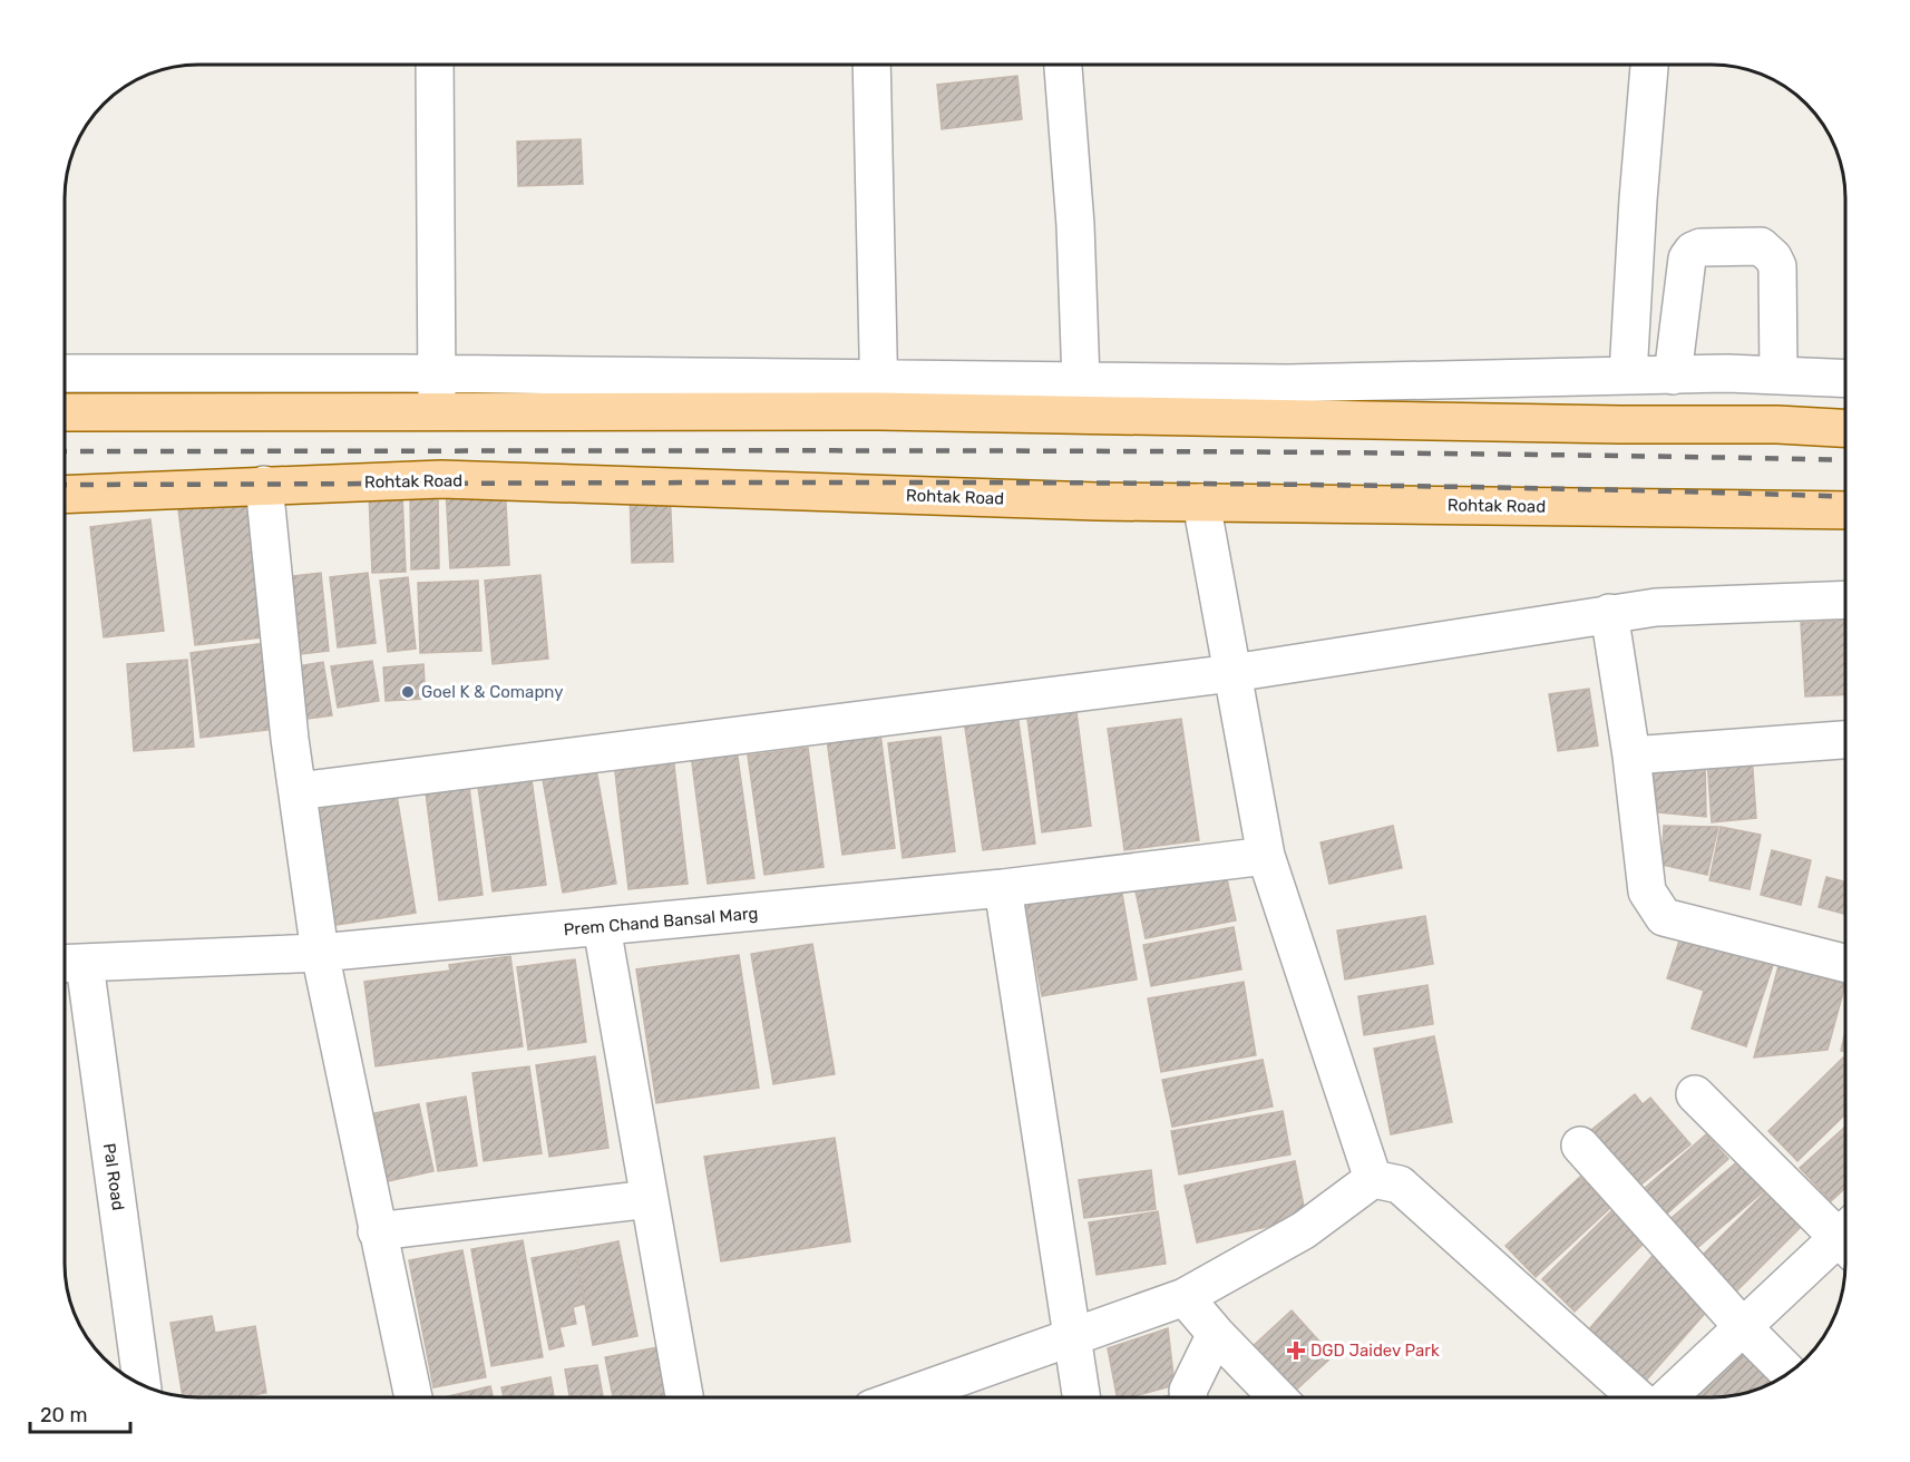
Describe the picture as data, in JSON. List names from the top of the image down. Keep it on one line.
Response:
{"streets":{"main road":["Rohtak Road"],"street":["Prem Chand Bansal Marg","Pal Road"]},"crossings":[["Prem Chand Bansal Marg","Pal Road"]],"places":{"other":["Goel K & Comapny"],"health":["DGD Jaidev Park"]},"scale_bar":"20 m"}
